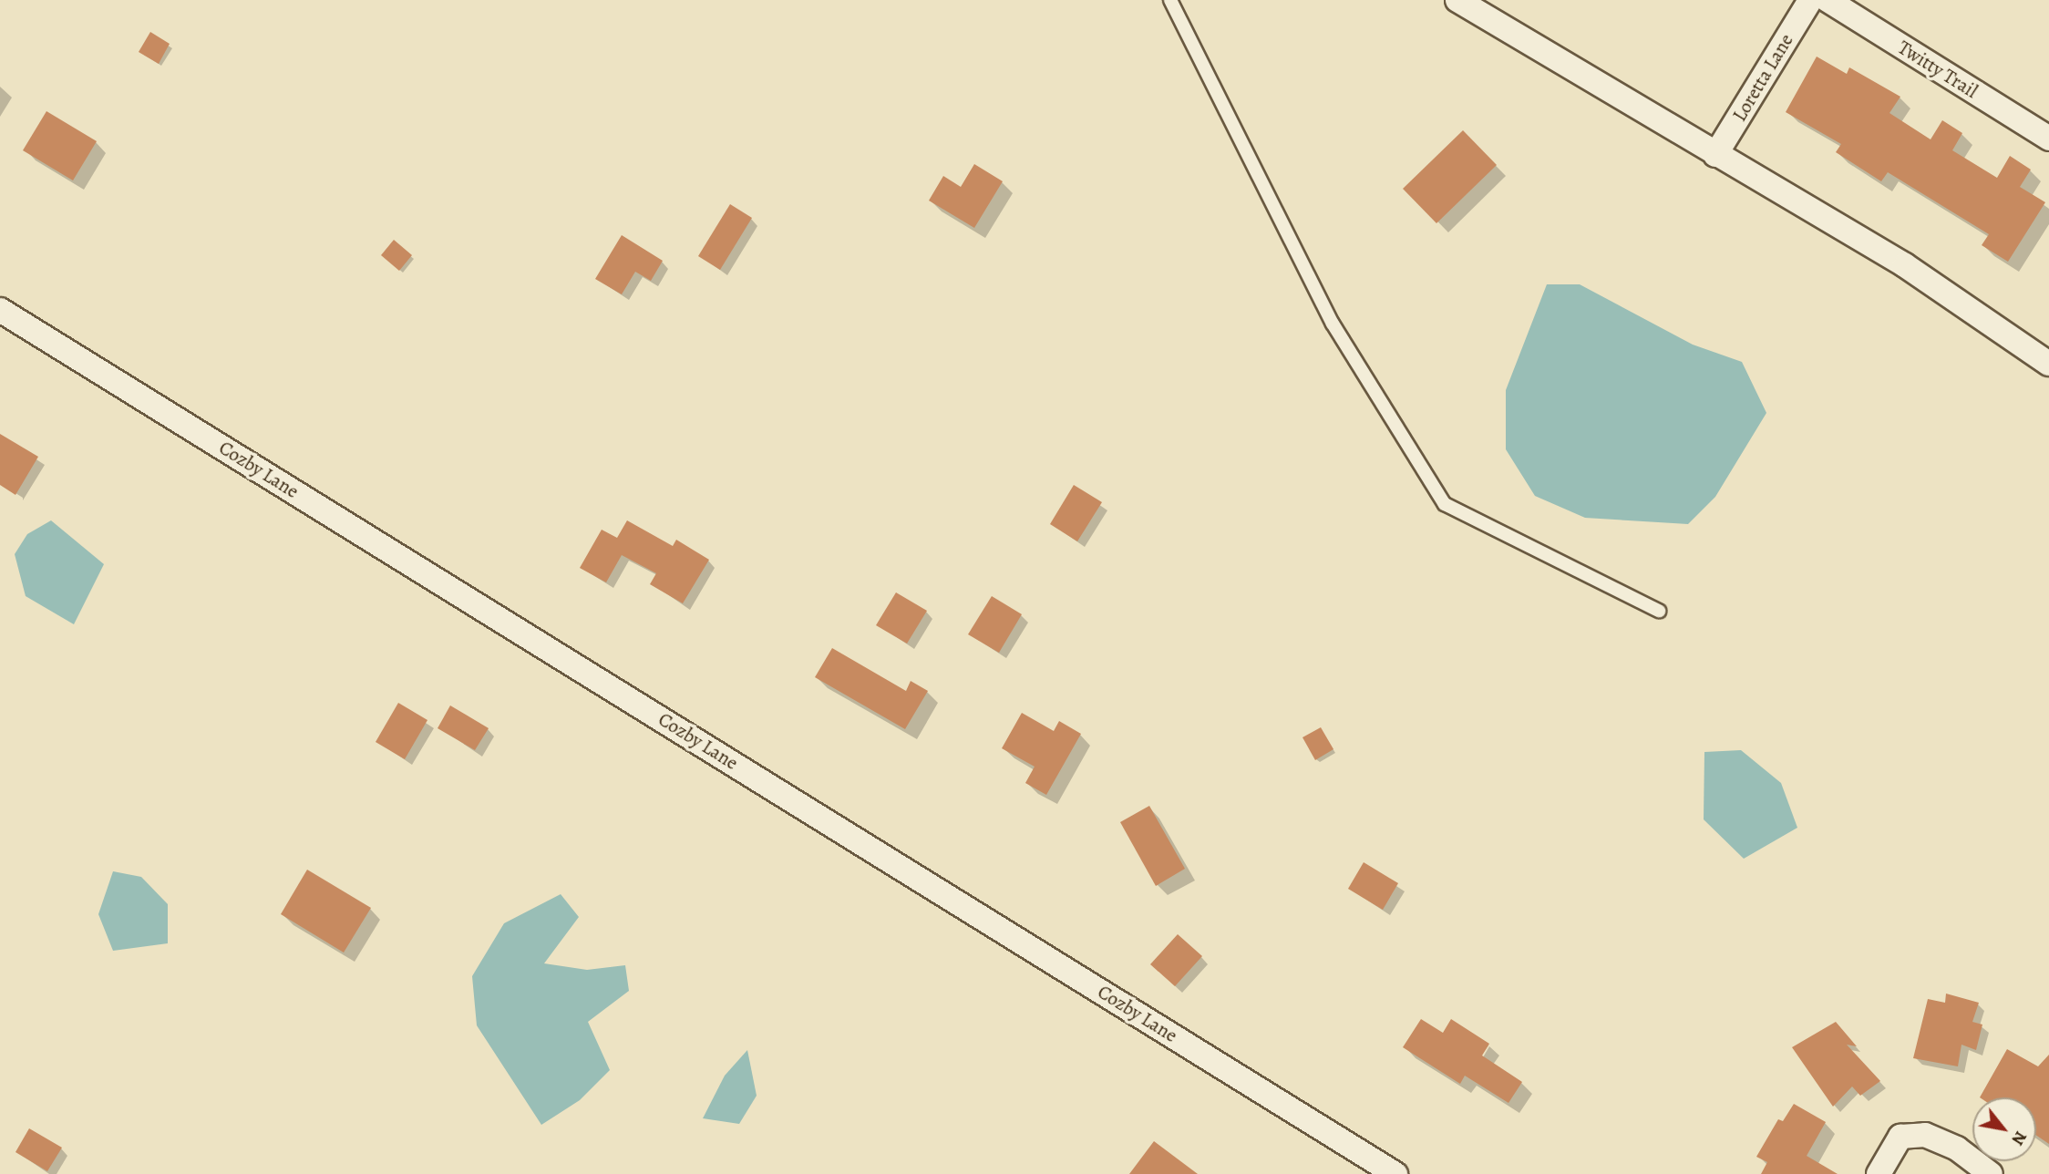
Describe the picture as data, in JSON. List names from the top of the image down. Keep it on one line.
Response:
{"streets":{"street":["Twitty Trail","Loretta Lane","Cozby Lane"]},"north":"bottom right"}
